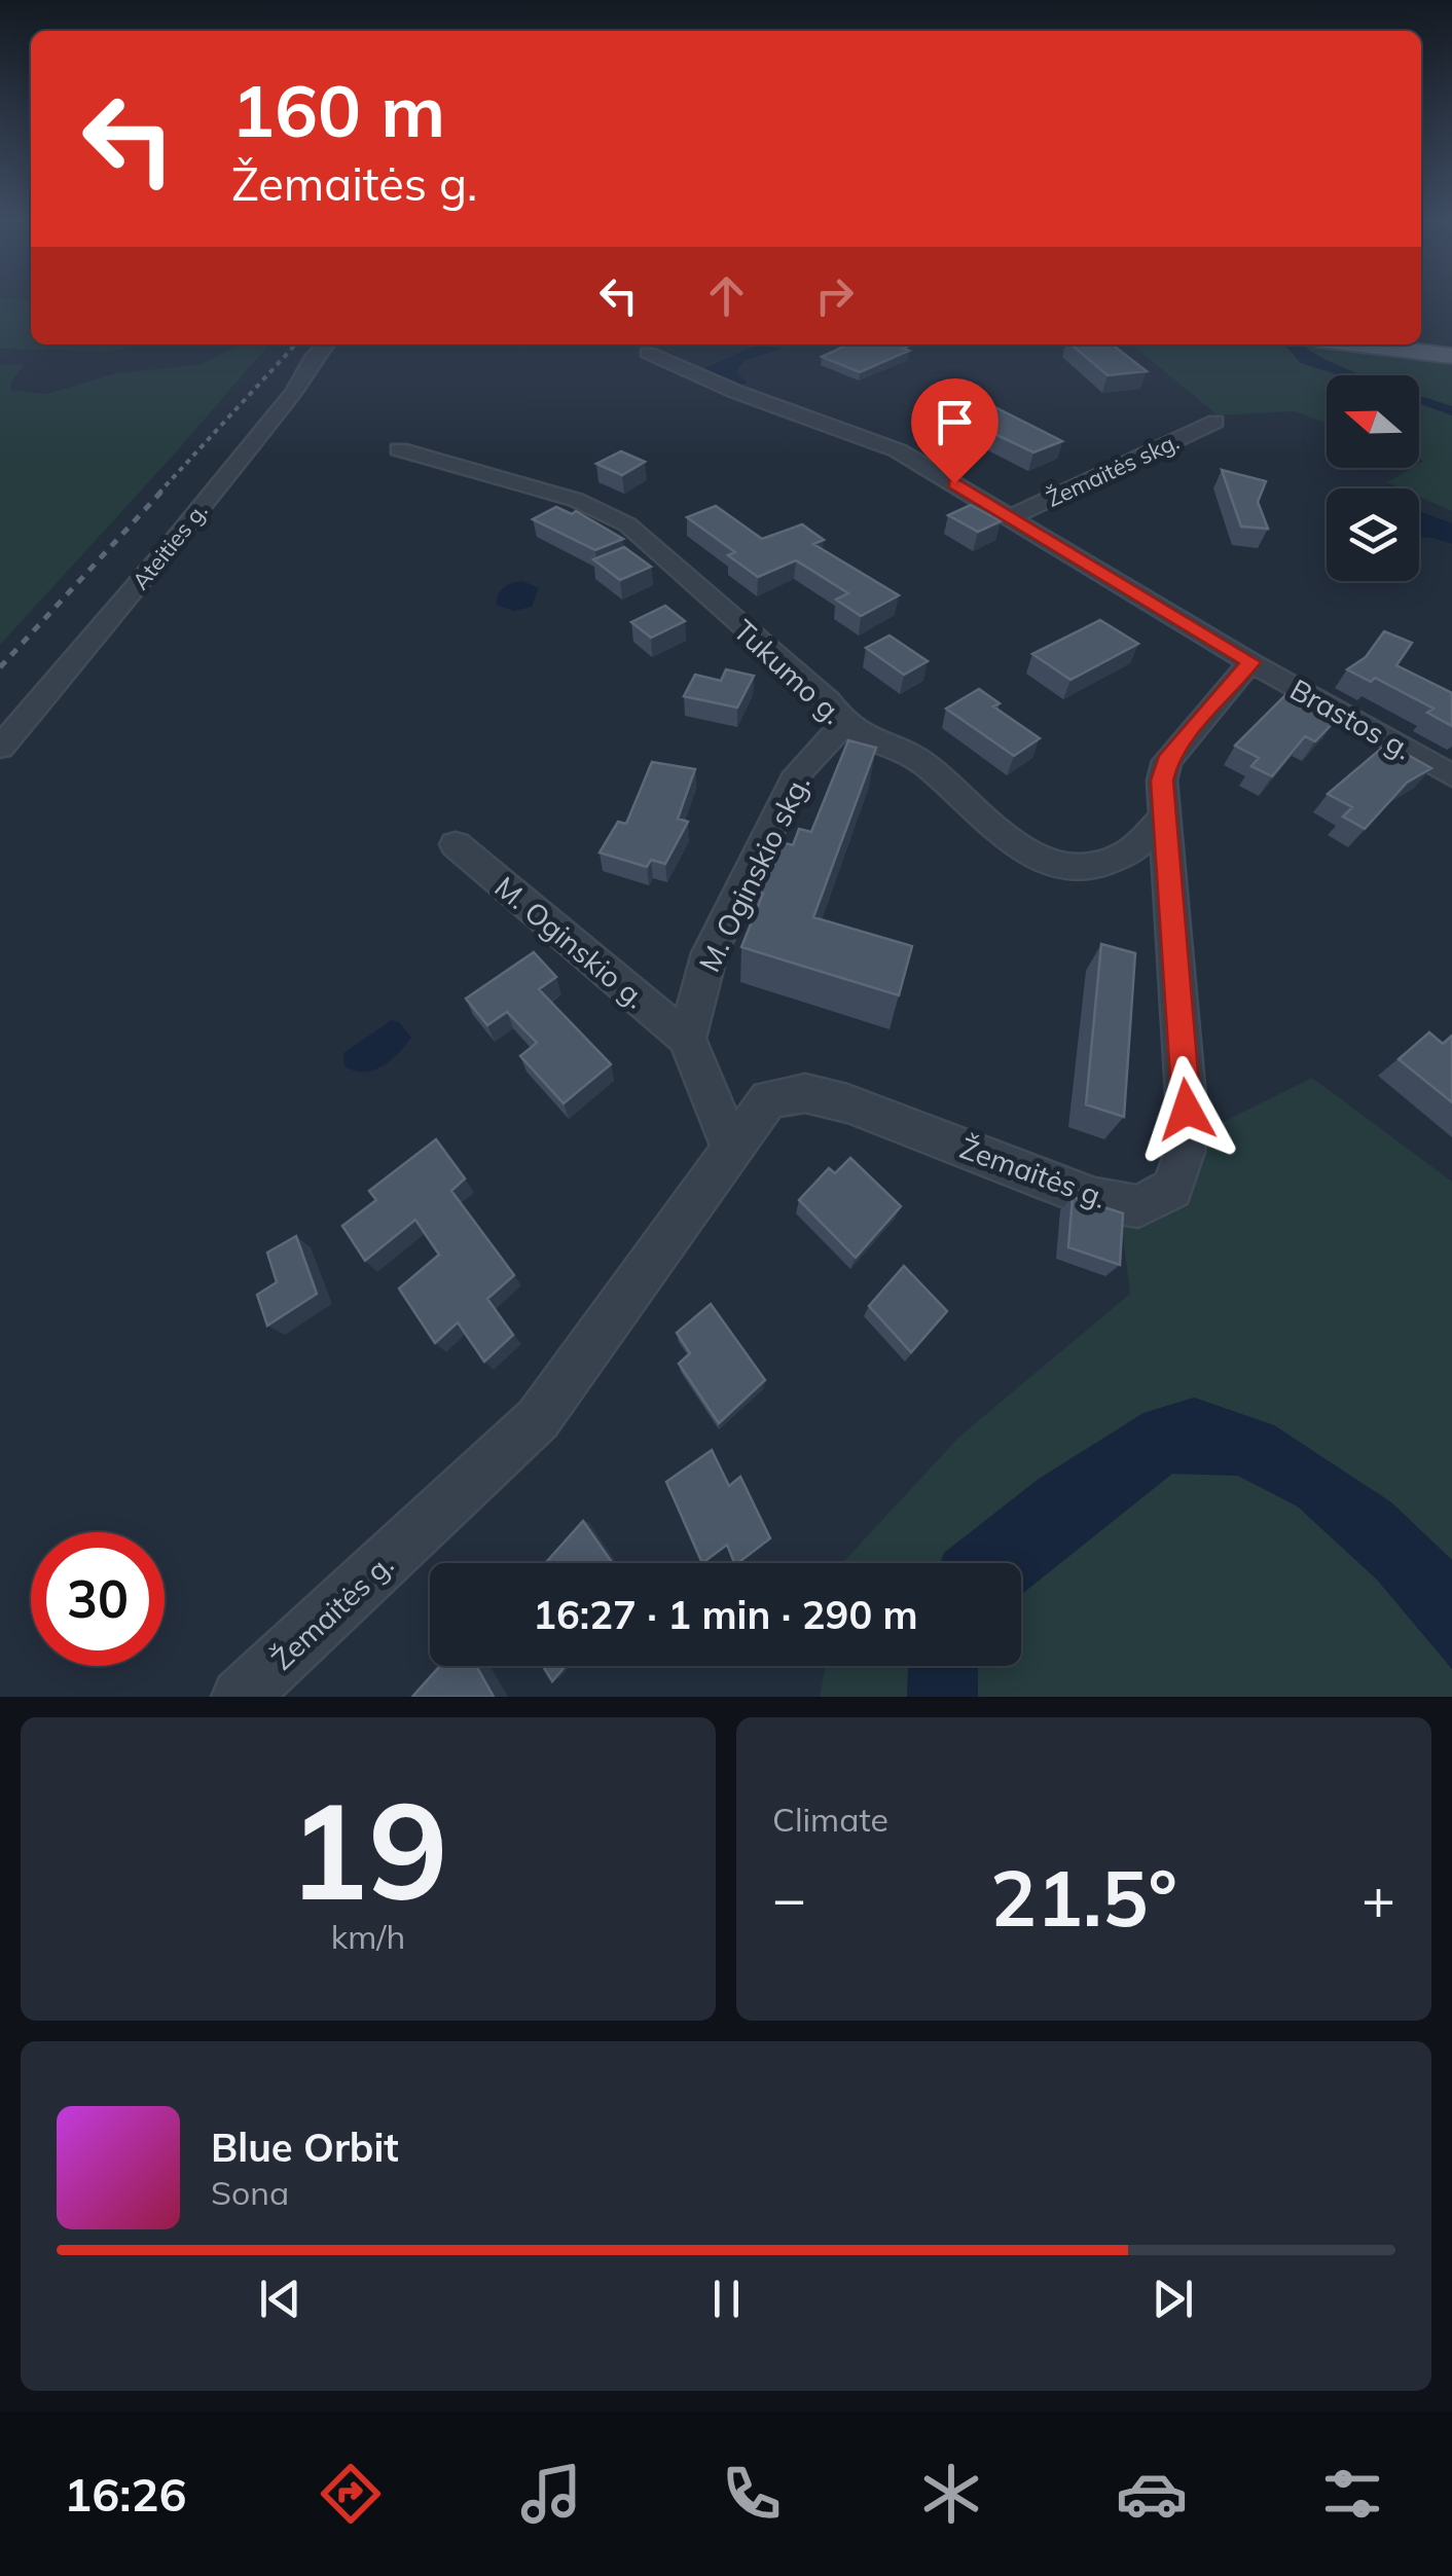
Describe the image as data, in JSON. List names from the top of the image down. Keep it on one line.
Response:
{"streets":{"street":["Žemaitės skg.","Ateities g.","Tukumo g.","Brastos g.","M. Oginskio skg.","M. Oginskio g.","Žemaitės g."]},"crossings":[["Tukumo g.","M. Oginskio skg."],["Tukumo g.","Žemaitės g."],["Brastos g.","Žemaitės g."],["M. Oginskio skg.","M. Oginskio g."]],"north":"left","page":{"turn":["160 m","Žemaitės g."],"limit":"30","trip":"16:27 · 1 min · 290 m","tile":[["19","km/h"],"Climate"],"heat":["−","21.5°","+"],"song":["Blue Orbit","Sona"],"tabs":"16:26"}}
